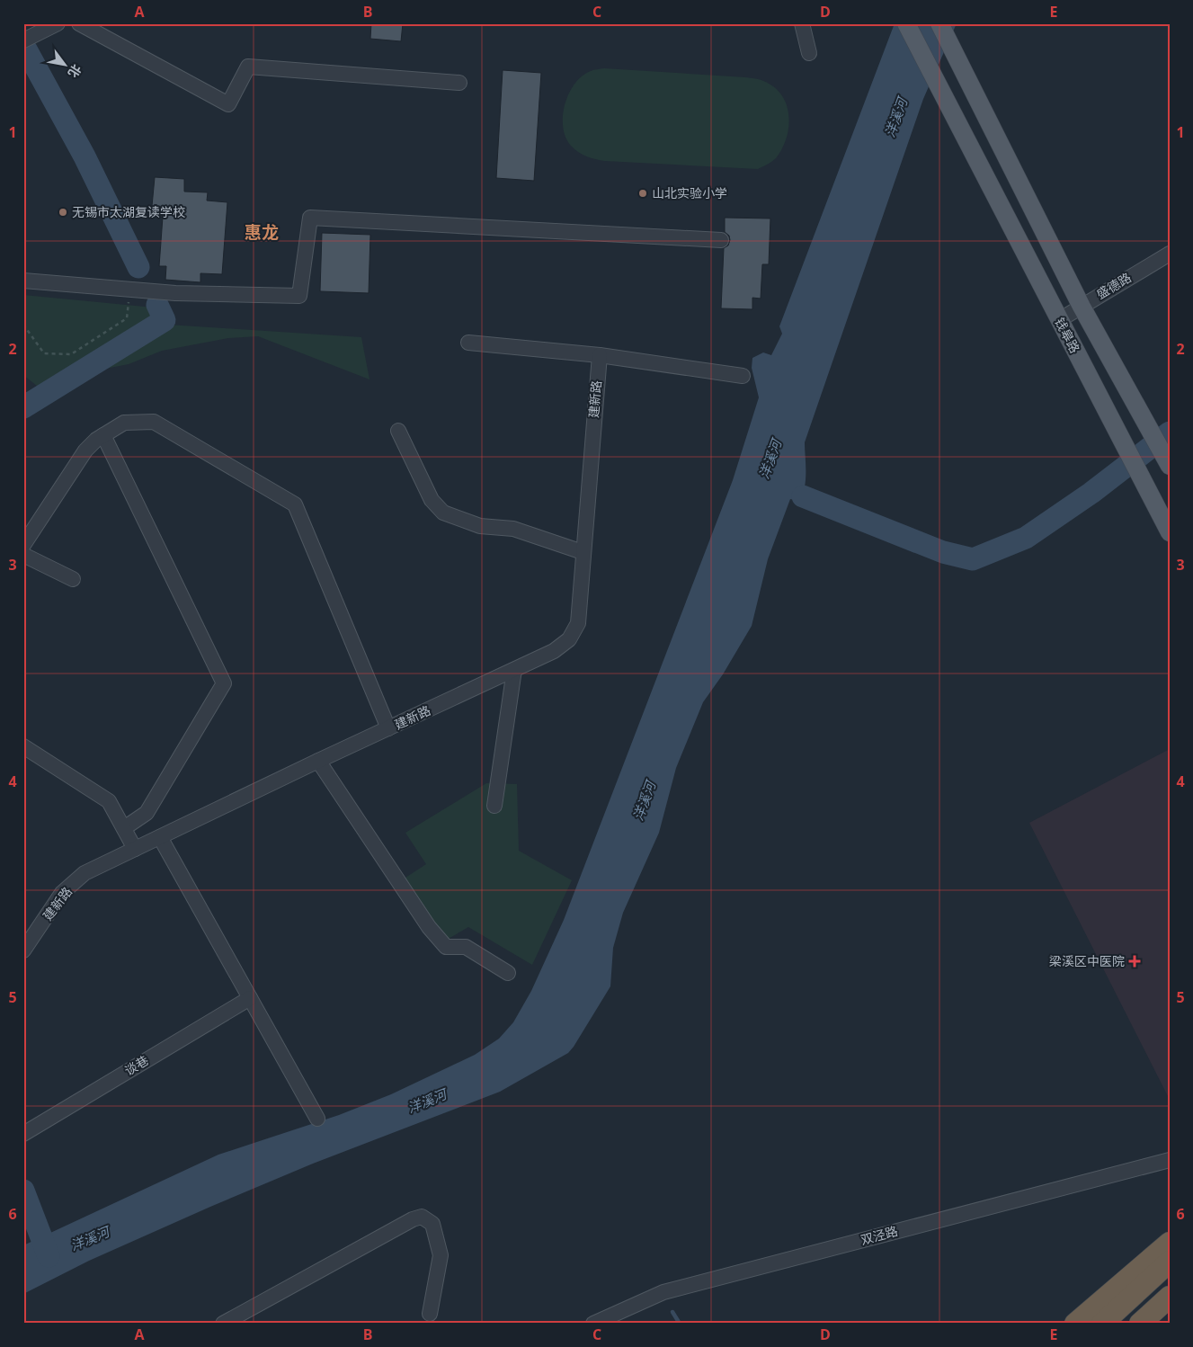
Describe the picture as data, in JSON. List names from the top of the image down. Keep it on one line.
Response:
{"streets":{"main road":["钱皋路"],"street":["盛德路","建新路","谈巷","双泾路"]},"crossings":[["盛德路","钱皋路"]],"districts":["惠龙"],"water":["洋溪河"],"places":{"other":["山北实验小学","无锡市太湖复读学校"],"health":["梁溪区中医院"]},"north":"bottom right","grid":{"columns":["A","B","C","D","E"],"rows":["1","2","3","4","5","6"]}}
